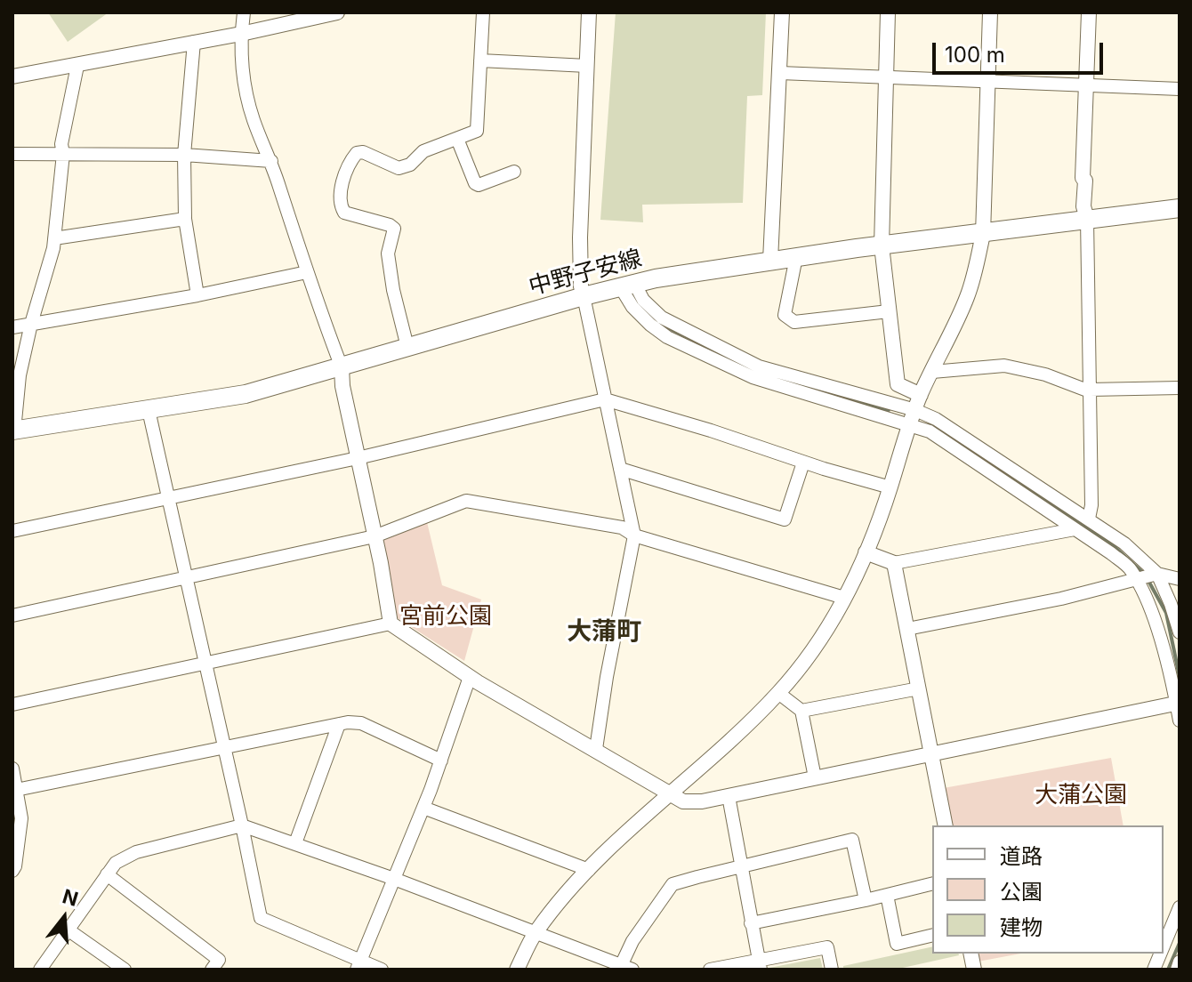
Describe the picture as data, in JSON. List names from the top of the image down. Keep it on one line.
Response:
{"streets":{"main road":["中野子安線"]},"districts":["大蒲町"],"parks":["宮前公園","大蒲公園"],"legend":["道路","公園","建物"],"scale_bar":"100 m","north":"top"}
